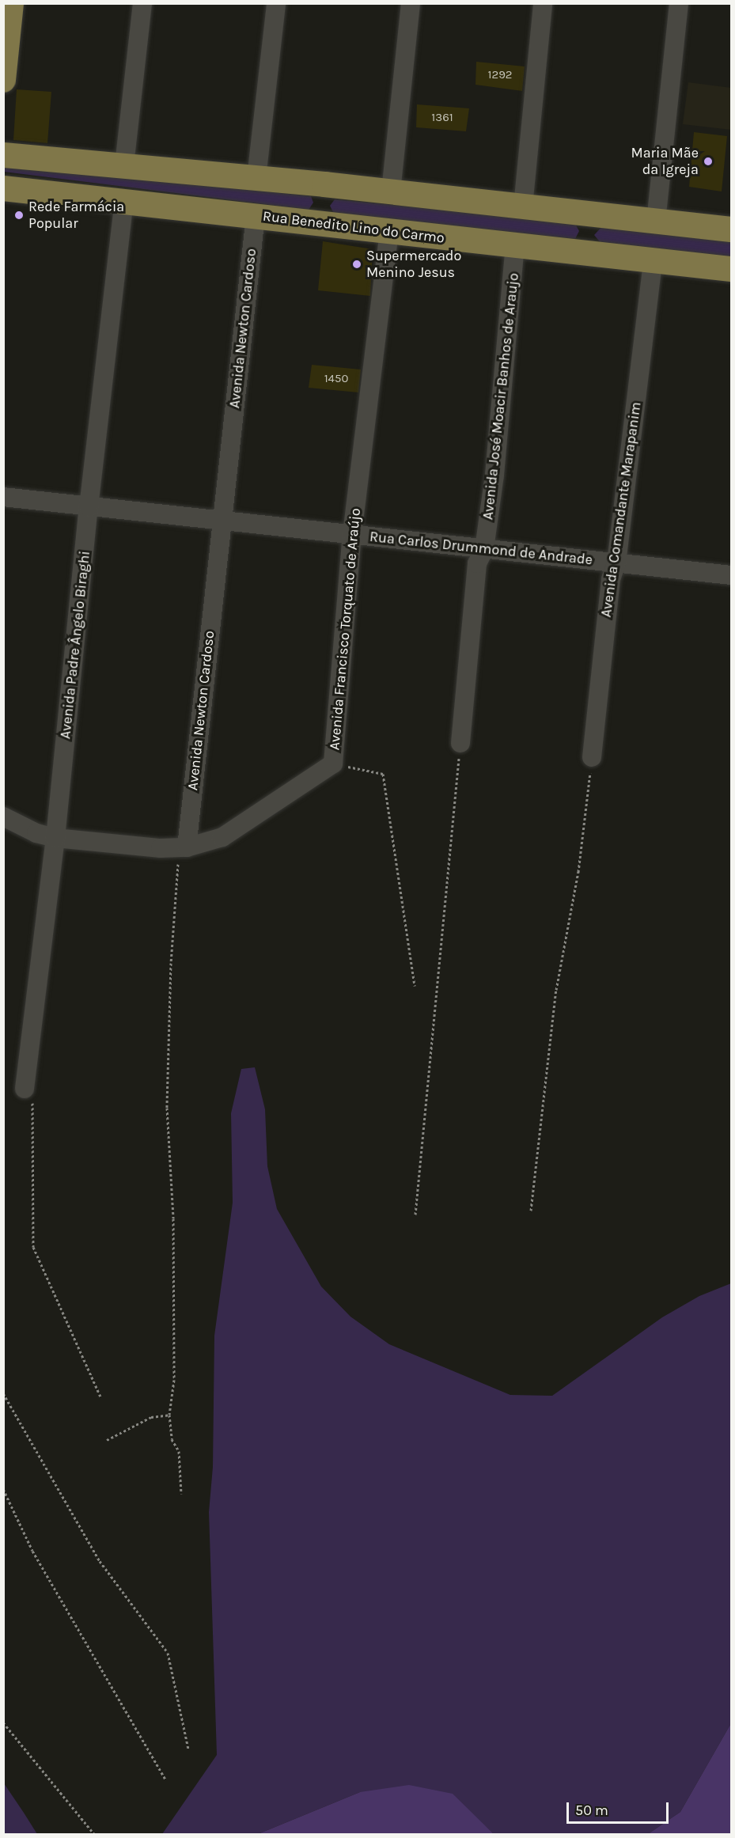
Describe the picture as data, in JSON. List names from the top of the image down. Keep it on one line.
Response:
{"streets":{"main road":["Rua Benedito Lino do Carmo"],"street":["Avenida Newton Cardoso","Avenida José Moacir Banhos de Araujo","Avenida Comandante Marapanim","Rua Carlos Drummond de Andrade","Avenida Francisco Torquato de Araújo","Avenida Padre Ângelo Biraghi"]},"crossings":[["Rua Benedito Lino do Carmo","Avenida Newton Cardoso"],["Rua Benedito Lino do Carmo","Avenida José Moacir Banhos de Araujo"],["Rua Benedito Lino do Carmo","Avenida Comandante Marapanim"],["Rua Benedito Lino do Carmo","Avenida Francisco Torquato de Araújo"],["Rua Benedito Lino do Carmo","Avenida Padre Ângelo Biraghi"],["Avenida Newton Cardoso","Rua Carlos Drummond de Andrade"],["Avenida José Moacir Banhos de Araujo","Rua Carlos Drummond de Andrade"],["Avenida Comandante Marapanim","Rua Carlos Drummond de Andrade"],["Rua Carlos Drummond de Andrade","Avenida Francisco Torquato de Araújo"],["Rua Carlos Drummond de Andrade","Avenida Padre Ângelo Biraghi"]],"places":["Maria Mãe da Igreja","Rede Farmácia Popular","Supermercado Menino Jesus"],"house_numbers":["1292","1361","1450"],"scale_bar":"50 m"}
